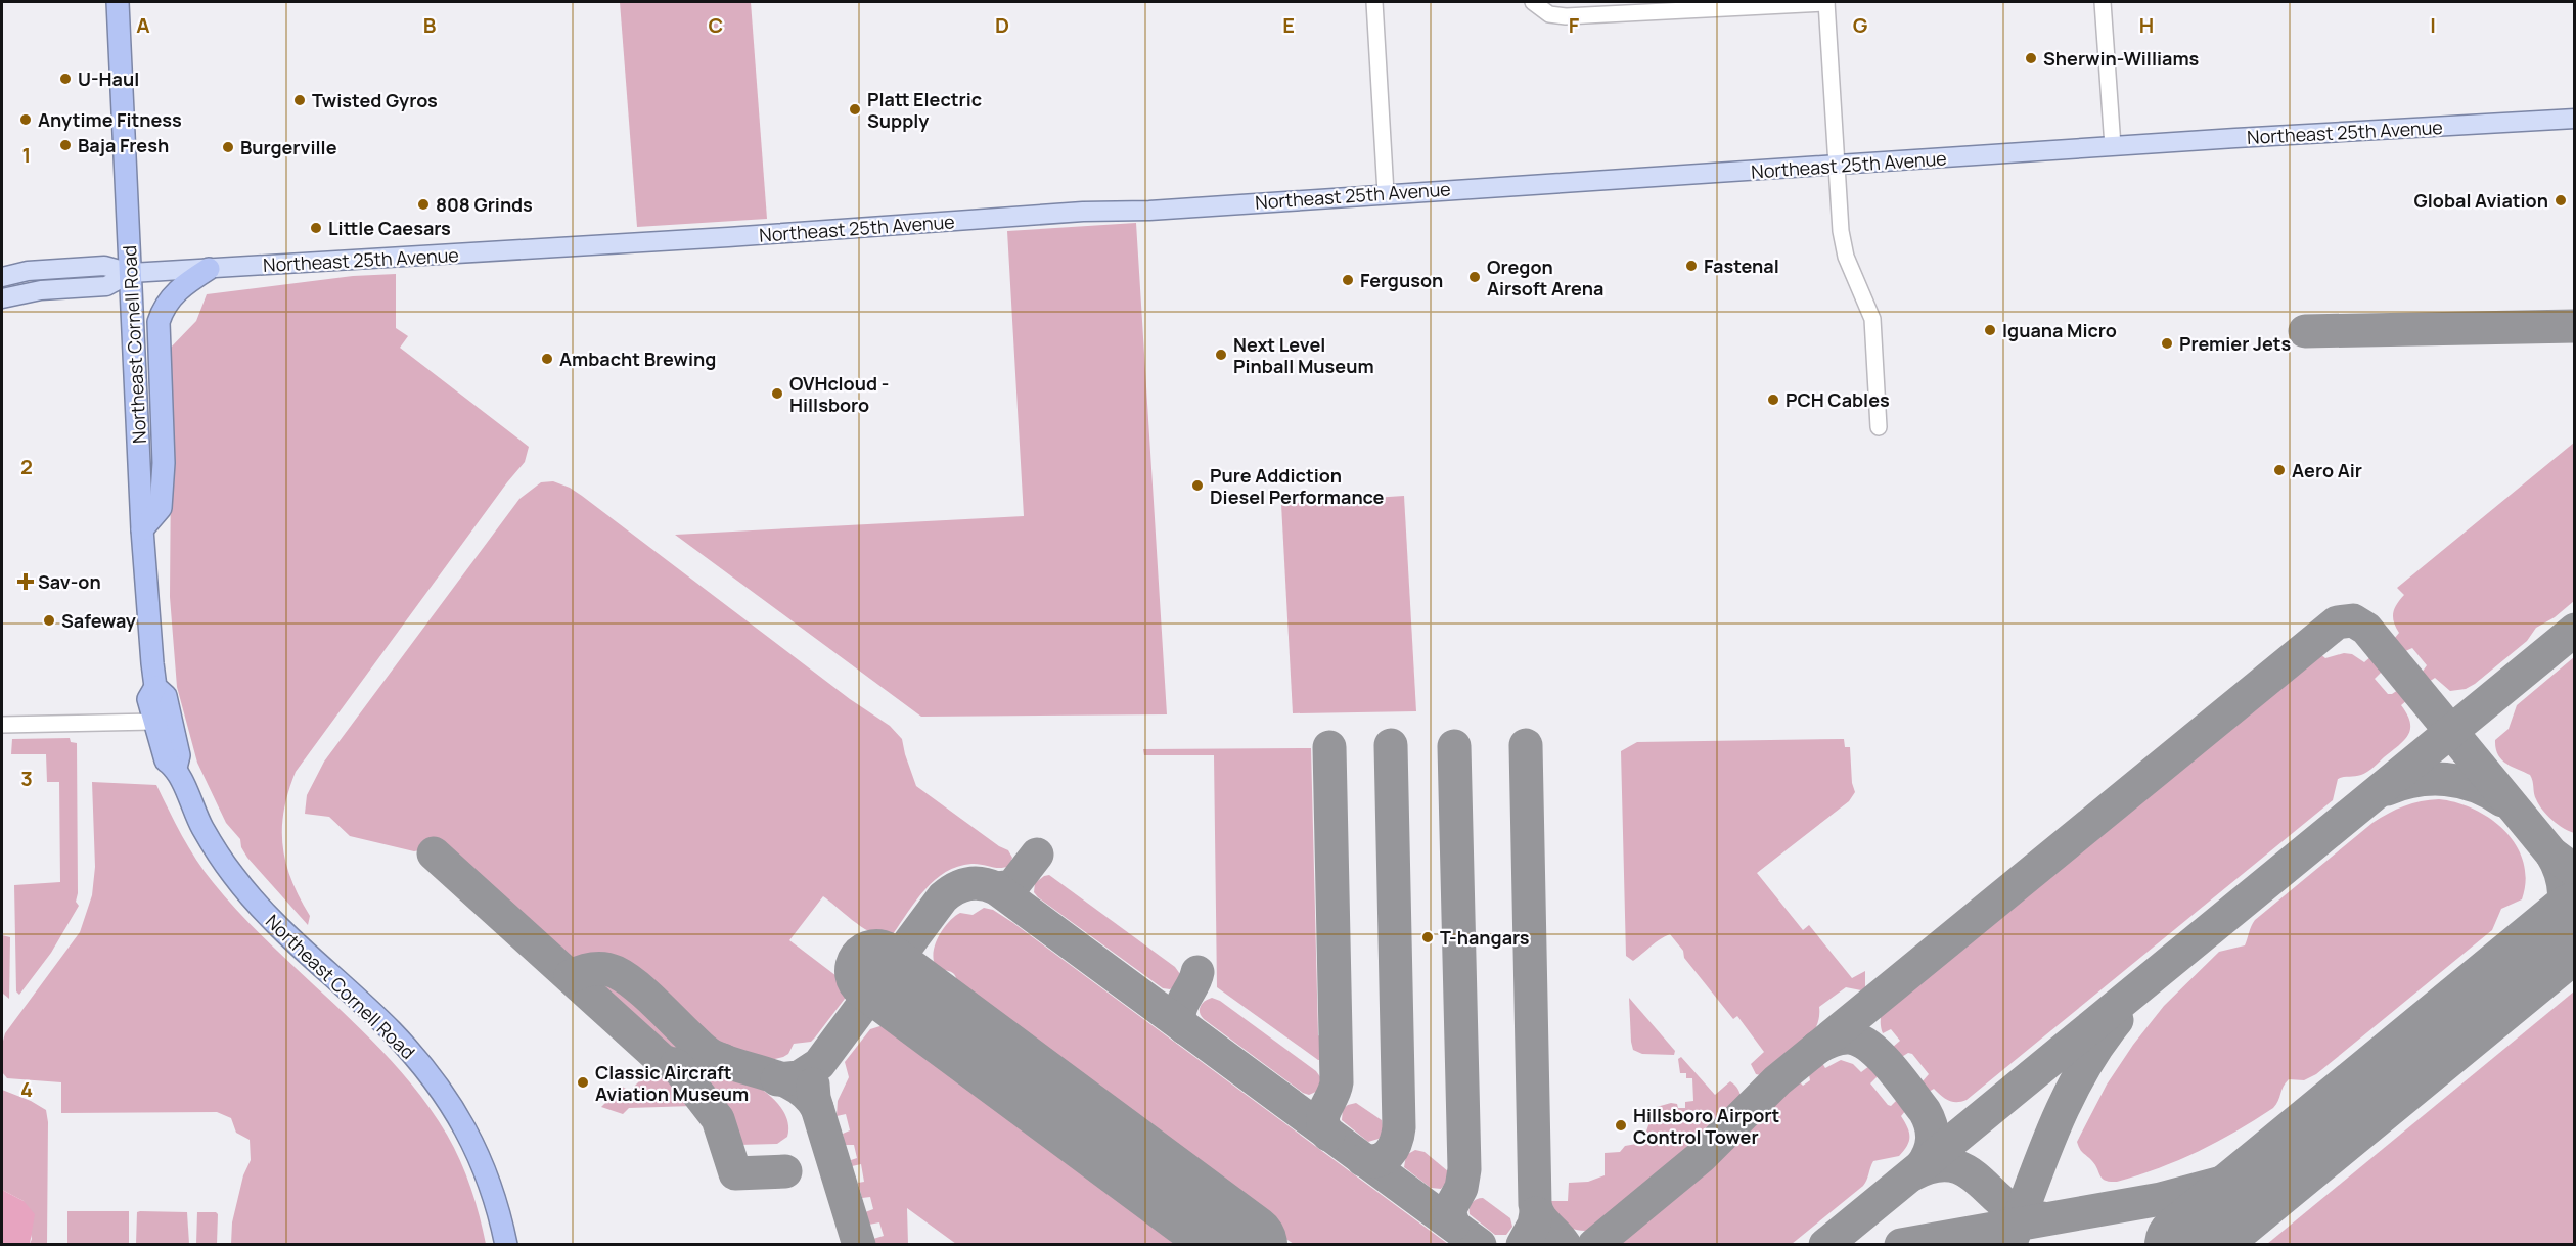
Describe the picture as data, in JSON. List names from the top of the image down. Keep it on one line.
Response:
{"streets":{"highway":["Northeast Cornell Road"],"main road":["Northeast 25th Avenue"]},"crossings":[["Northeast 25th Avenue","Northeast Cornell Road"]],"places":{"other":["Sherwin-Williams","U-Haul","Twisted Gyros","Platt Electric Supply","Anytime Fitness","Baja Fresh","Burgerville","Global Aviation","808 Grinds","Little Caesars","Fastenal","Oregon Airsoft Arena","Ferguson","Iguana Micro","Premier Jets","Next Level Pinball Museum","Ambacht Brewing","OVHcloud - Hillsboro","PCH Cables","Aero Air","Pure Addiction Diesel Performance","Safeway","T-hangars","Classic Aircraft Aviation Museum","Hillsboro Airport Control Tower"],"health":["Sav-on"]},"grid":{"columns":["A","B","C","D","E","F","G","H","I"],"rows":["1","2","3","4"]}}
